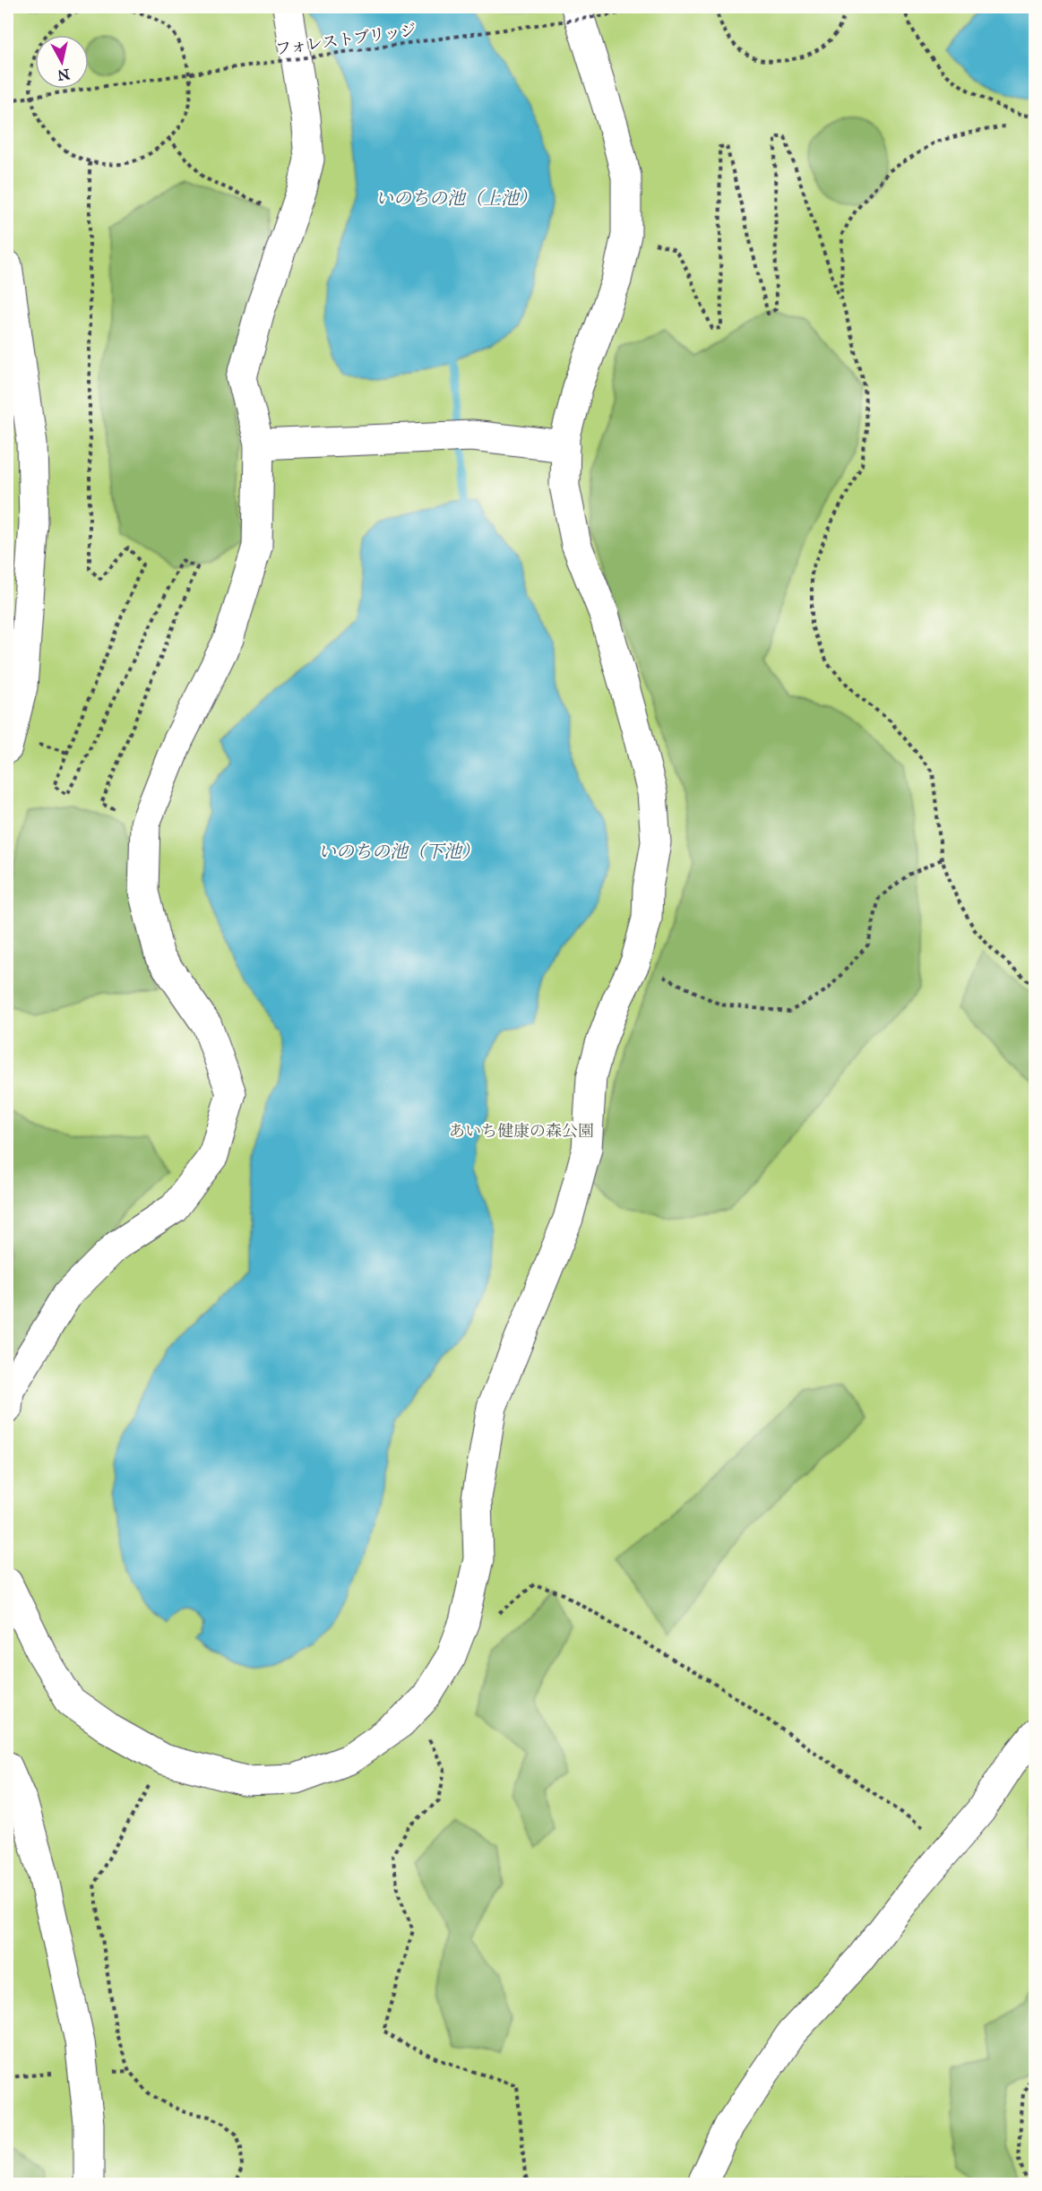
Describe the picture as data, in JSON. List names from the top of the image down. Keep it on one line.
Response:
{"streets":{"path":["フォレストブリッジ"]},"water":["いのちの池（上池）","いのちの池（下池）"],"parks":["あいち健康の森公園"],"north":"bottom"}
